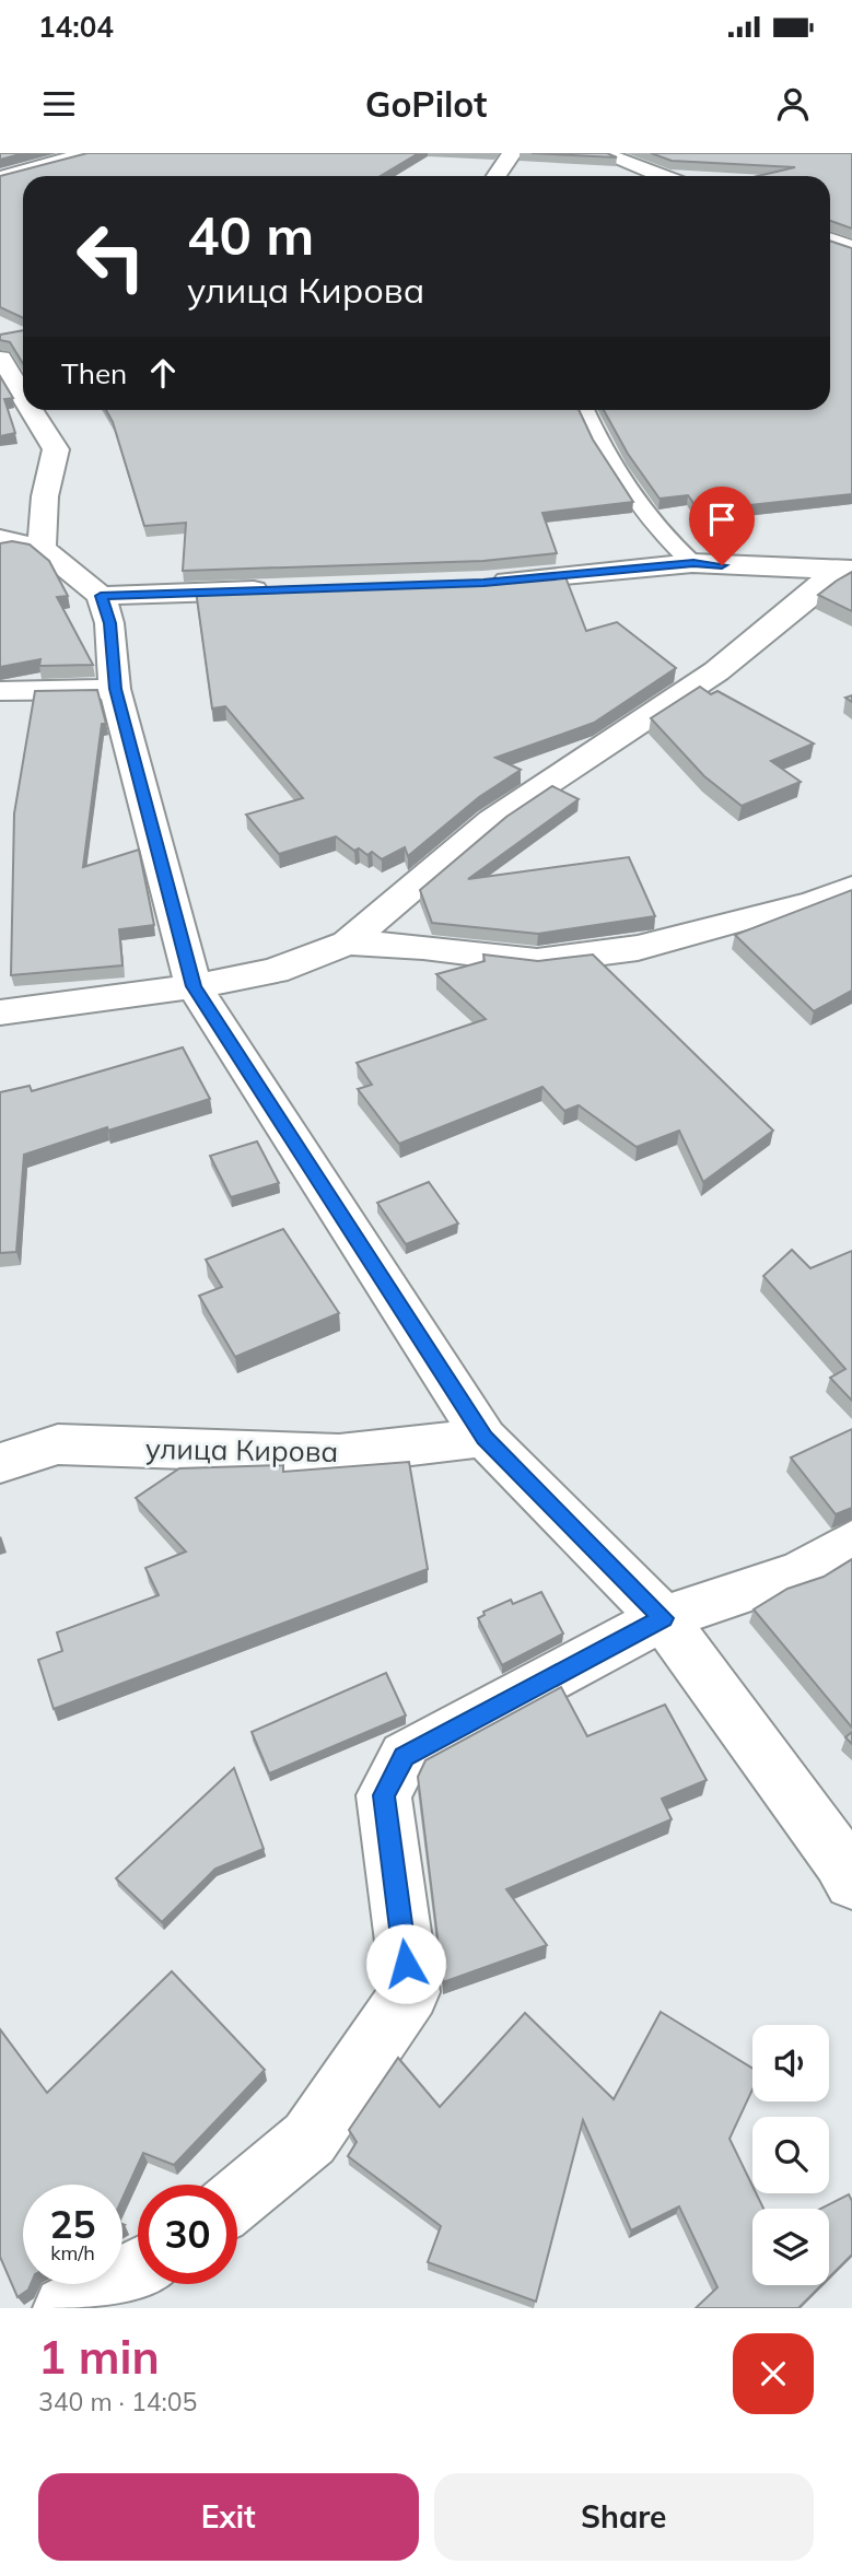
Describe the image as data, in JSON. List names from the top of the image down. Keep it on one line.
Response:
{"streets":{"street":["улица Кирова"]},"page":{"status":"14:04","header":"GoPilot","turn":["40 m","улица Кирова"],"then":"Then","speed":"25 km/h","limit":"30","heading":["1 min","340 m · 14:05"],"buttons":["Exit","Share"]}}
